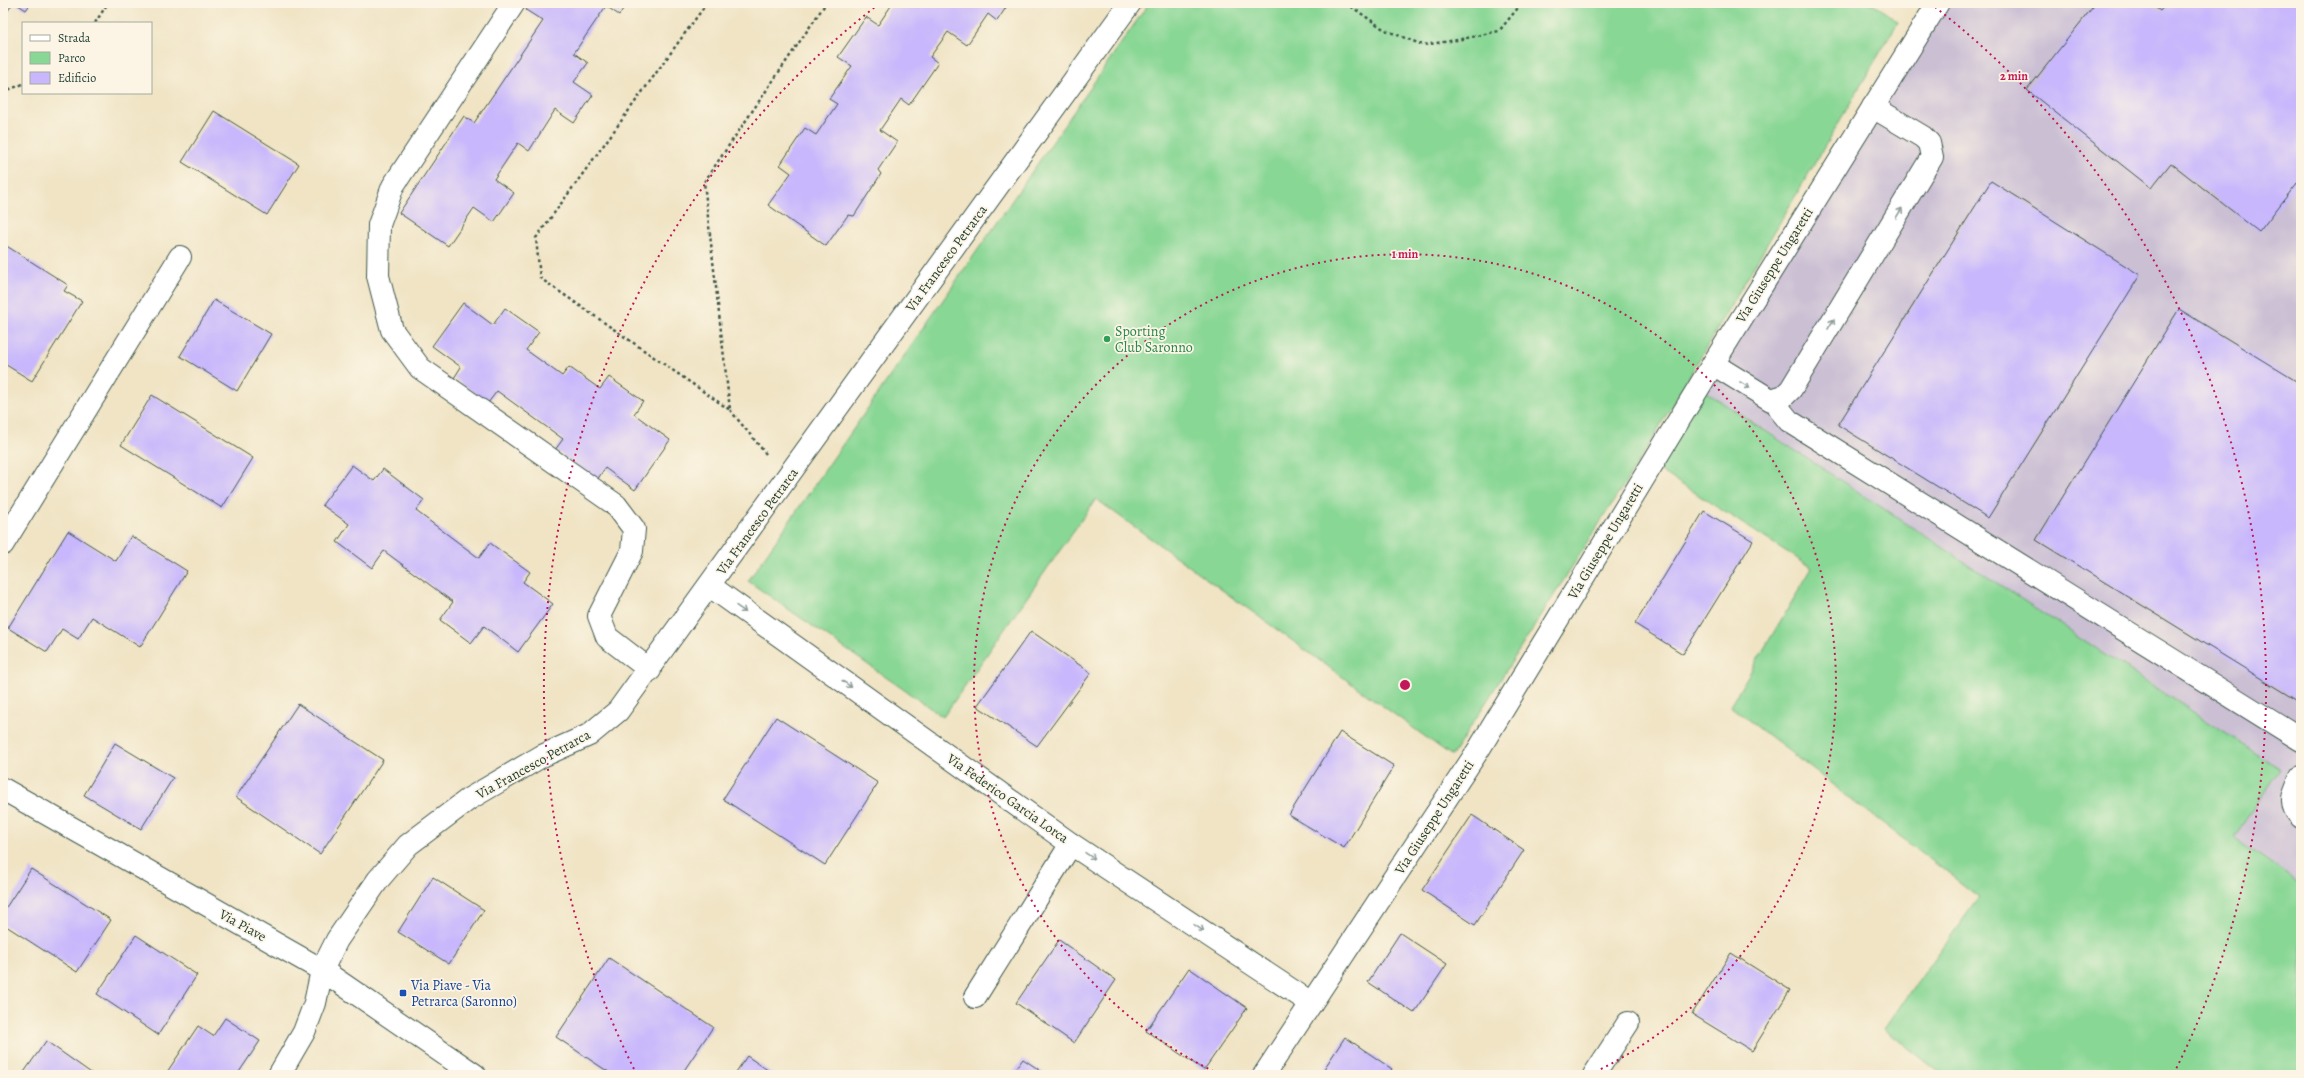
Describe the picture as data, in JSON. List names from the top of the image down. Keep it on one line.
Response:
{"streets":{"street":["Via Francesco Petrarca","Via Giuseppe Ungaretti","Via Federico Garcia Lorca","Via Piave"]},"crossings":[["Via Francesco Petrarca","Via Federico Garcia Lorca"],["Via Francesco Petrarca","Via Piave"],["Via Giuseppe Ungaretti","Via Federico Garcia Lorca"]],"one_way":["Via Federico Garcia Lorca"],"places":{"other":["Sporting Club Saronno"],"transit":["Via Piave - Via Petrarca (Saronno)"]},"legend":["Strada","Parco","Edificio"],"rings":["2 min","1 min"]}
